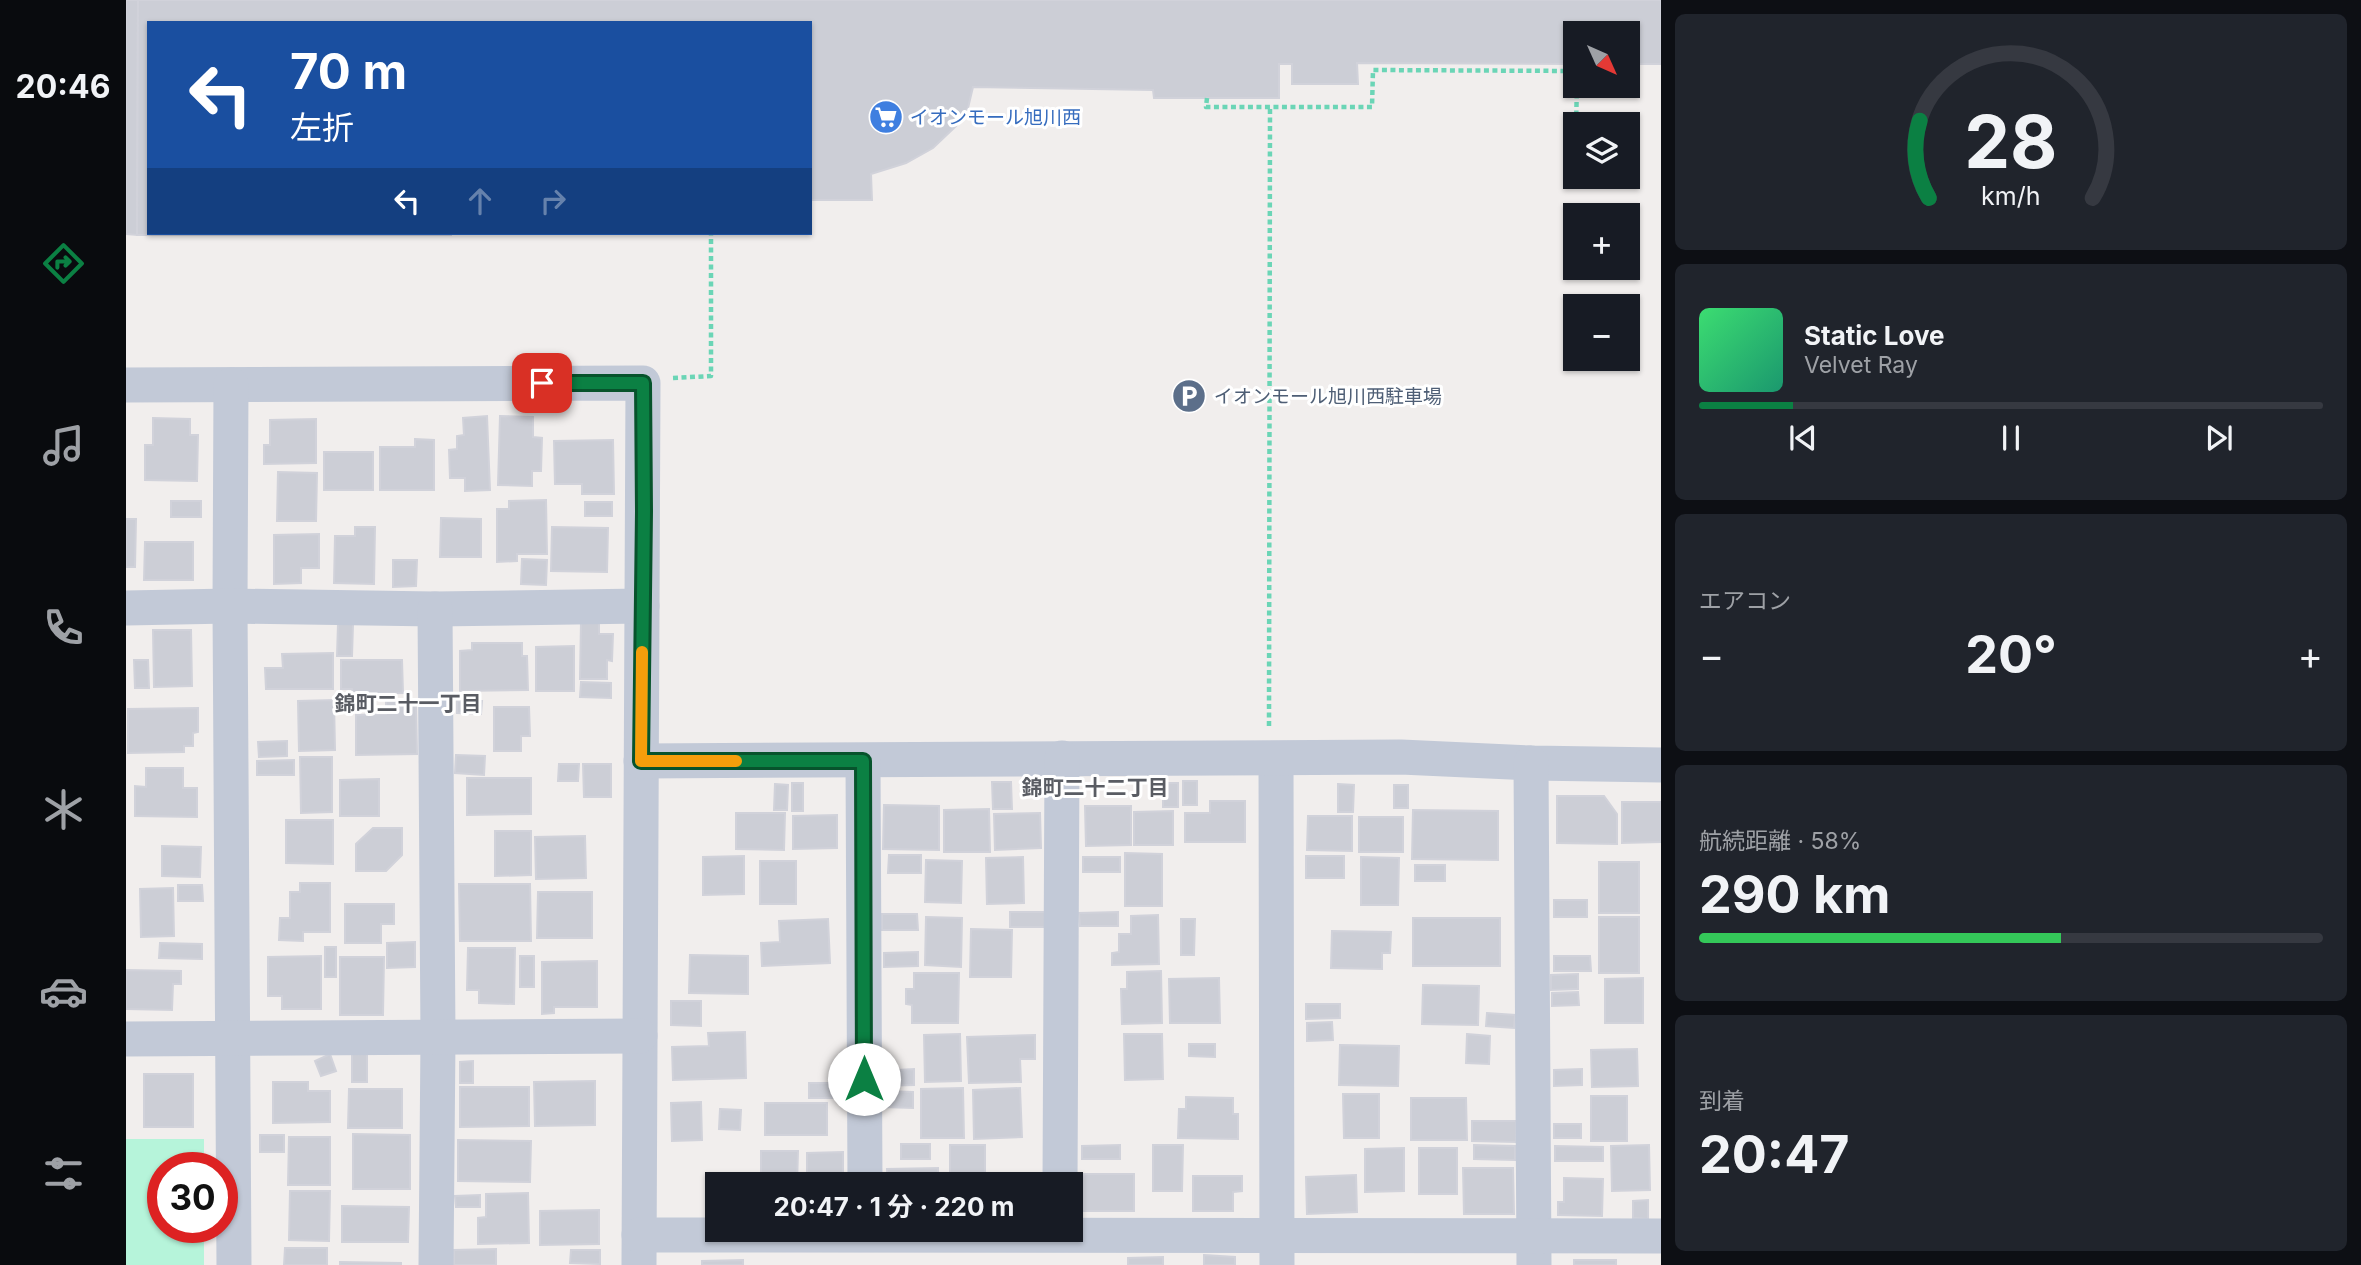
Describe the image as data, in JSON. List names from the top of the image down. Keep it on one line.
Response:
{"districts":["錦町二十一丁目","錦町二十二丁目"],"places":{"supermarket":["イオンモール旭川西"],"parking":["イオンモール旭川西駐車場"]},"north":"bottom right","page":{"tabs":"20:46","map_buttons":["+","−"],"turn":["70 m","左折"],"song":["Static Love","Velvet Ray"],"tile":["エアコン",["航続距離 · 58%","290 km"],["到着","20:47"]],"heat":["−","20°","+"],"limit":"30","trip":"20:47 · 1 分 · 220 m","gauge":["28","km/h"]}}
